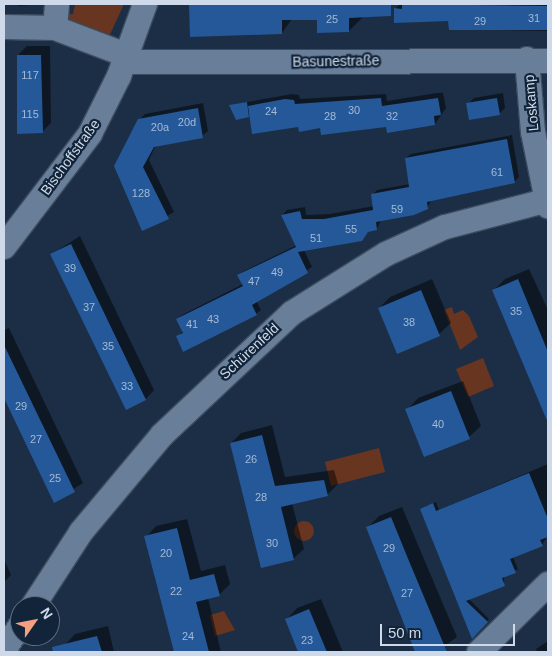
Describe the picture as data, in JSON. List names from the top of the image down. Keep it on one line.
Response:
{"streets":{"street":["Basunestraße","Loskamp","Bischoffstraße","Schürenfeld"]},"crossings":[["Basunestraße","Loskamp"],["Basunestraße","Bischoffstraße"],["Loskamp","Schürenfeld"]],"house_numbers":["31","25","29","117","30","24","115","28","32","20d","20a","61","128","59","55","51","39","49","47","37","35","43","38","41","35","33","29","40","27","26","25","28","30","29","20","22","27","24","23"],"scale_bar":"50 m","north":"top right"}
